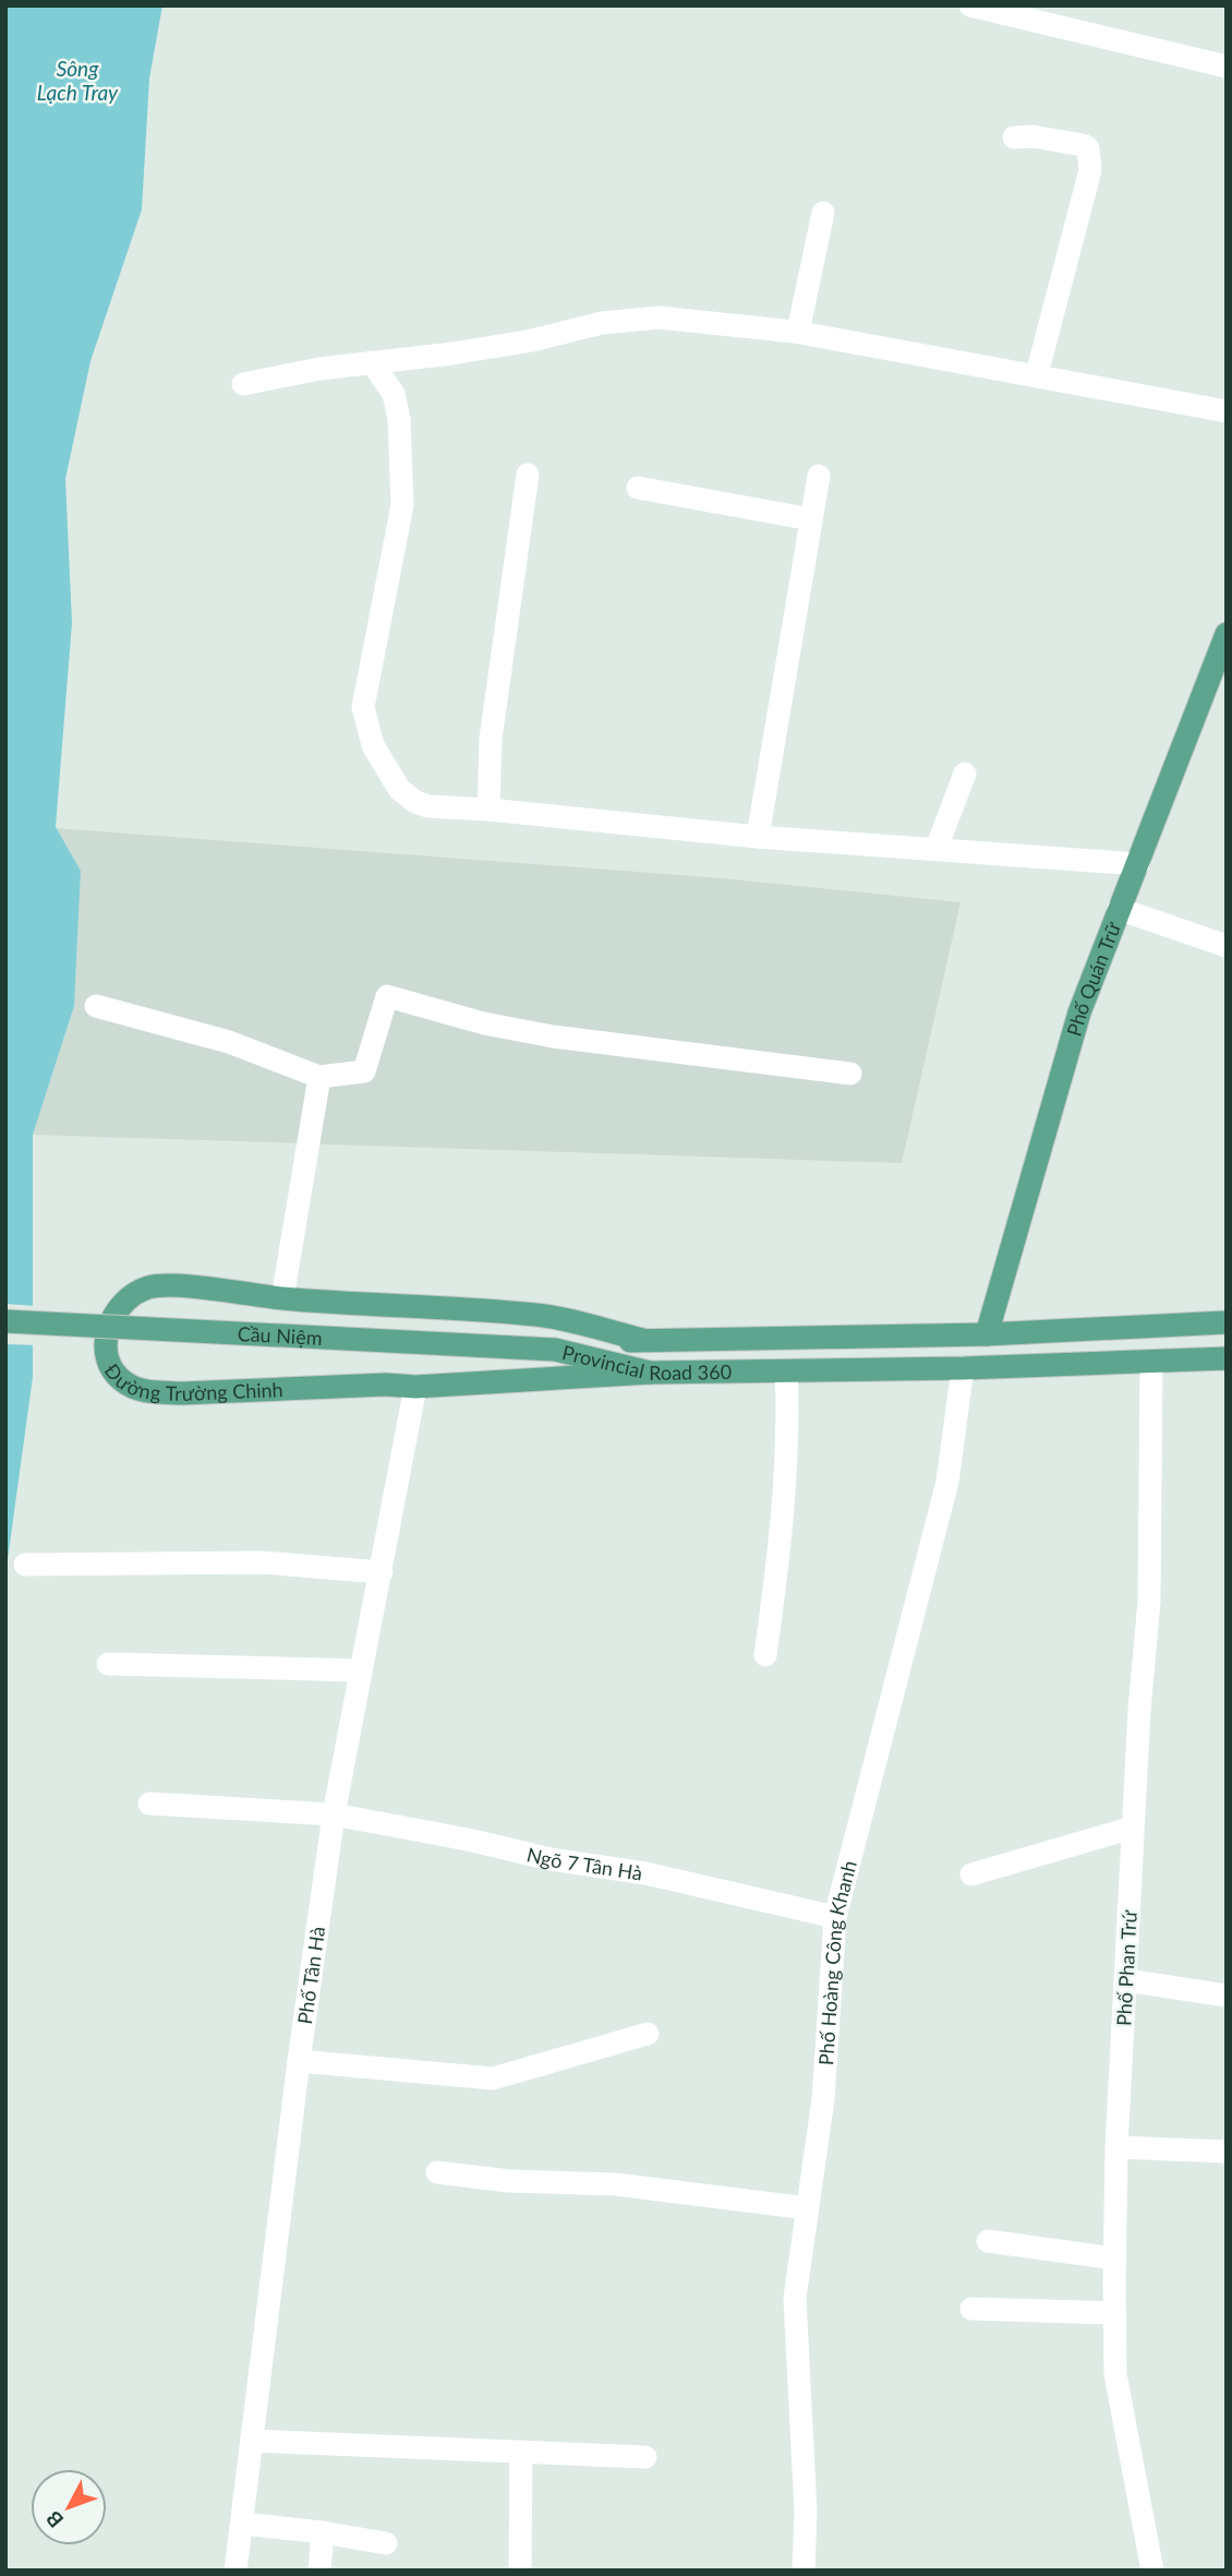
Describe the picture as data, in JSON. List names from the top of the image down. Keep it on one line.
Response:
{"streets":{"main road":["Phố Quán Trữ","Cầu Niệm","Provincial Road 360","Đường Trường Chinh"],"street":["Ngõ 7 Tân Hà","Phố Hoàng Công Khanh","Phố Phan Trứ","Phố Tân Hà"]},"crossings":[["Phố Quán Trữ","Provincial Road 360"],["Cầu Niệm","Provincial Road 360"],["Provincial Road 360","Đường Trường Chinh"],["Provincial Road 360","Phố Hoàng Công Khanh"],["Provincial Road 360","Phố Phan Trứ"],["Đường Trường Chinh","Phố Tân Hà"],["Ngõ 7 Tân Hà","Phố Hoàng Công Khanh"],["Ngõ 7 Tân Hà","Phố Tân Hà"]],"water":["Sông Lạch Tray"],"north":"bottom left"}
